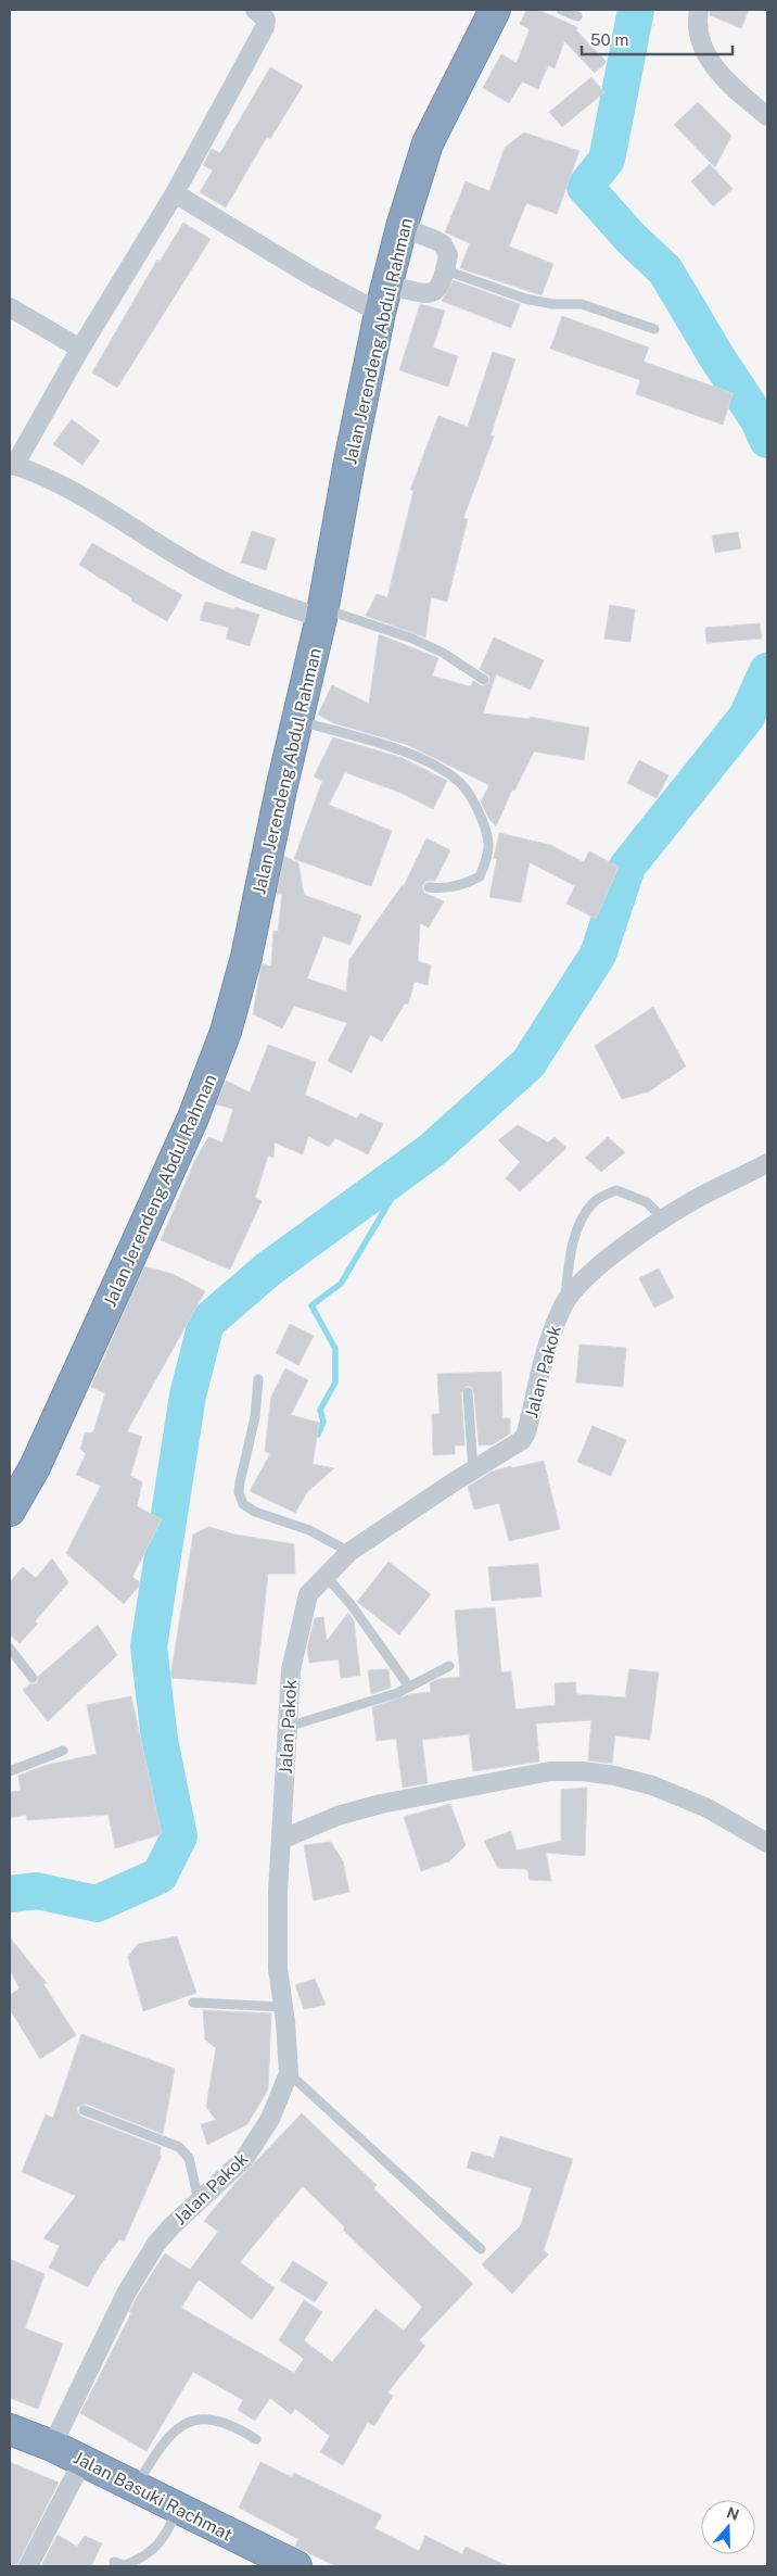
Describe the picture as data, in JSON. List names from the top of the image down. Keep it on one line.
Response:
{"streets":{"highway":["Jalan Jerendeng Abdul Rahman","Jalan Basuki Rachmat"],"street":["Jalan Pakok"]},"crossings":[["Jalan Pakok","Jalan Basuki Rachmat"]],"scale_bar":"50 m","north":"top"}
